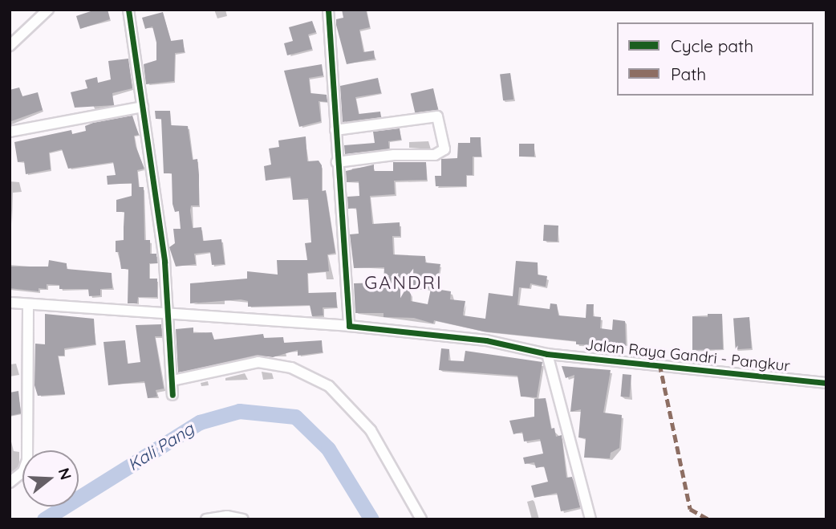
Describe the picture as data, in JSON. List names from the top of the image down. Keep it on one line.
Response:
{"streets":{"street":["Jalan Raya Gandri - Pangkur"]},"districts":["GANDRI"],"water":["Kali Pang"],"legend":["Cycle path","Path"],"north":"right"}
